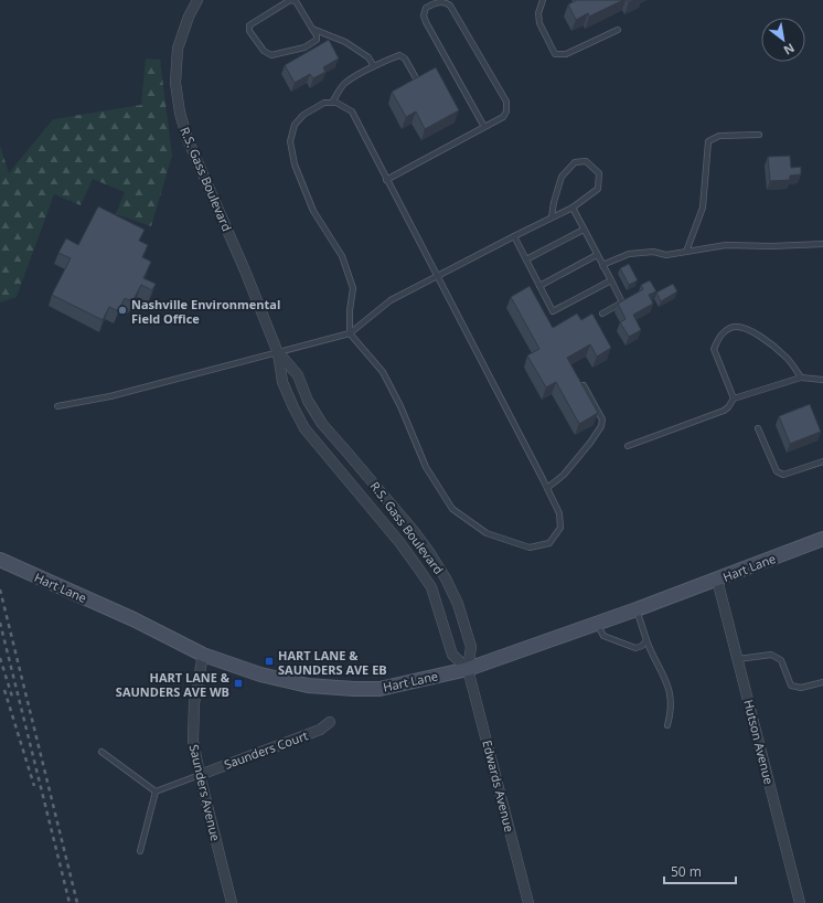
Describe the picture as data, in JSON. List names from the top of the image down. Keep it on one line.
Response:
{"streets":{"main road":["Hart Lane"],"street":["R.S. Gass Boulevard","Hutson Avenue","Saunders Court","Edwards Avenue","Saunders Avenue"]},"crossings":[["R.S. Gass Boulevard","Hart Lane"],["R.S. Gass Boulevard","Edwards Avenue"],["Hart Lane","Hutson Avenue"],["Hart Lane","Edwards Avenue"],["Hart Lane","Saunders Avenue"],["Saunders Court","Saunders Avenue"]],"places":{"other":["Nashville Environmental Field Office"],"transit":["HART LANE & SAUNDERS AVE EB","HART LANE & SAUNDERS AVE WB"]},"scale_bar":"50 m","north":"bottom right"}
